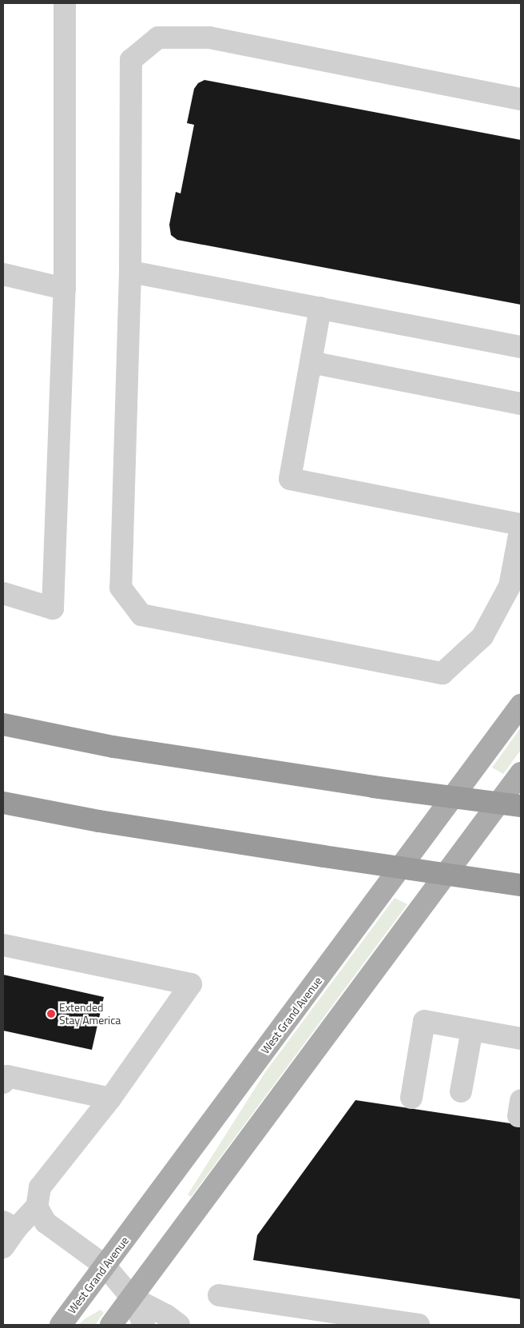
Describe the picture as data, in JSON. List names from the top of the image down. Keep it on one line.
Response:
{"streets":{"main road":["West Grand Avenue"]},"places":["Extended Stay America"]}
